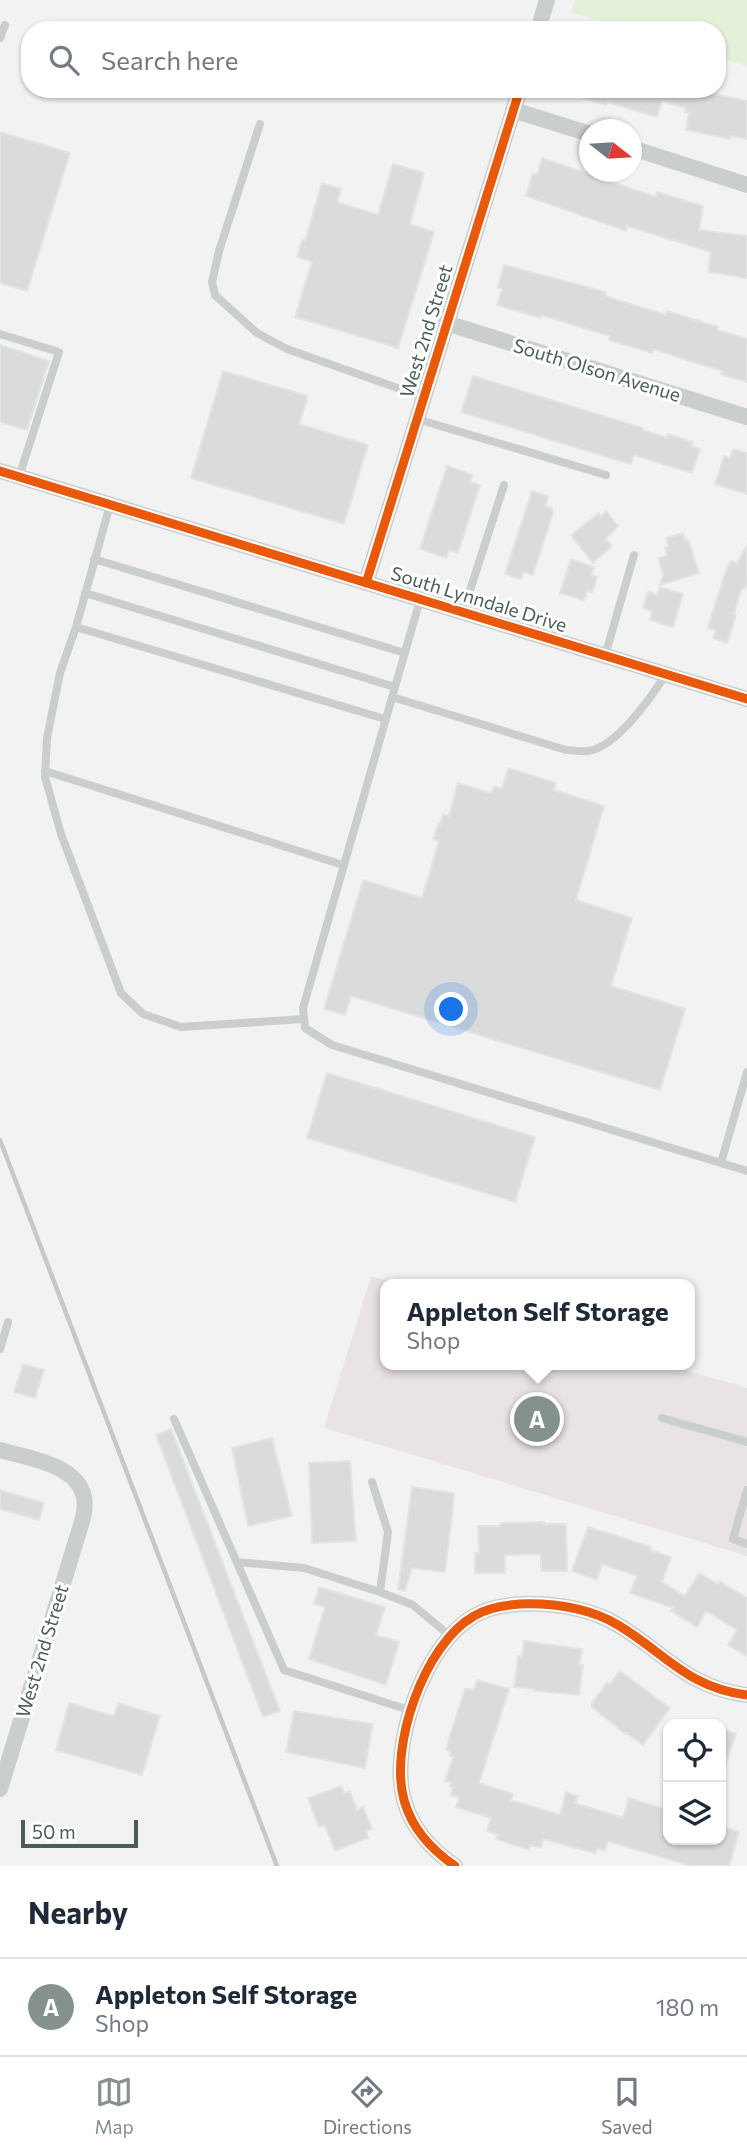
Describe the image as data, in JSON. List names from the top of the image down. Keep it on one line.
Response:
{"streets":{"street":["West 2nd Street","South Olson Avenue","South Lynndale Drive"]},"crossings":[["West 2nd Street","South Olson Avenue"],["West 2nd Street","South Lynndale Drive"]],"scale_bar":"50 m","north":"right","page":{"search":"Search here","popup":["Appleton Self Storage","Shop"],"pins":"A","scale":"50 m","heading":"Nearby","list":[{"mark":"A","name":"Appleton Self Storage","note":"Shop","value":"180 m"}],"nav":["Map","Directions","Saved"]}}
